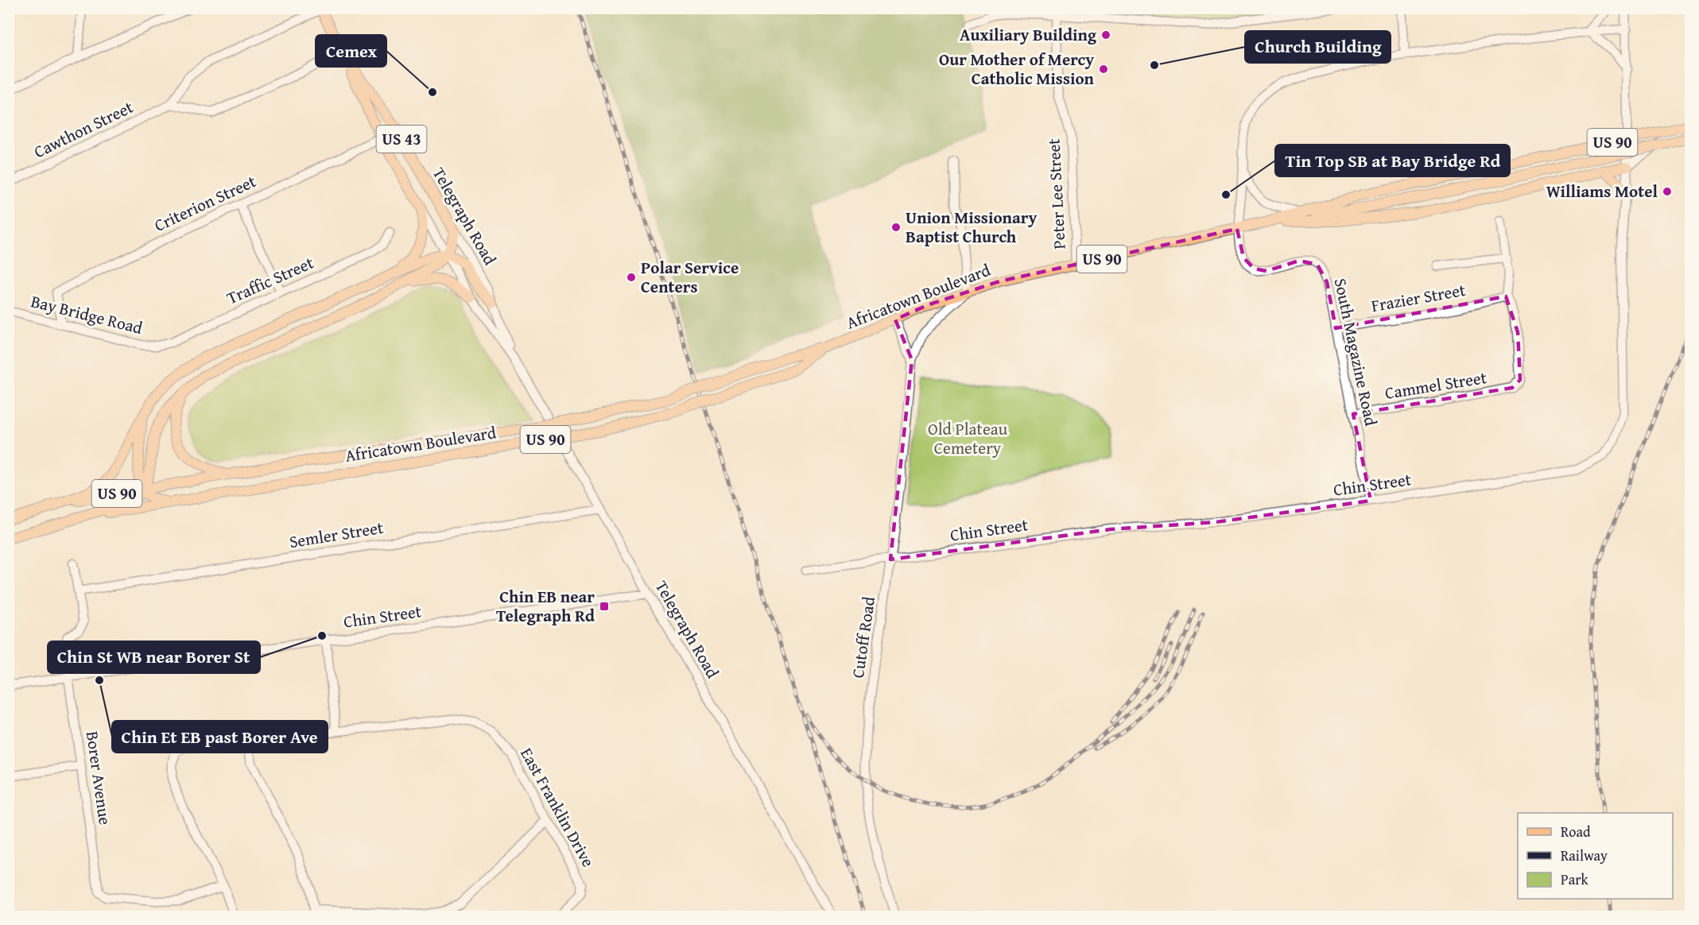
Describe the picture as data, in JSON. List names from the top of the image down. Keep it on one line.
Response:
{"streets":{"main road":["US 43","US 90","Telegraph Road","Africatown Boulevard"],"street":["Cawthon Street","Peter Lee Street","Criterion Street","Traffic Street","Frazier Street","Bay Bridge Road","South Magazine Road","Cammel Street","Chin Street","Semler Street","Cutoff Road","Borer Avenue","East Franklin Drive"]},"crossings":[["Peter Lee Street","Africatown Boulevard"],["Criterion Street","Telegraph Road"],["Criterion Street","Bay Bridge Road"],["Telegraph Road","Chin Street"],["Telegraph Road","Semler Street"],["Traffic Street","Bay Bridge Road"],["Africatown Boulevard","South Magazine Road"],["Africatown Boulevard","Cutoff Road"],["Frazier Street","South Magazine Road"],["Frazier Street","Cammel Street"],["South Magazine Road","Cammel Street"],["South Magazine Road","Chin Street"],["Chin Street","Cutoff Road"],["Chin Street","Borer Avenue"],["Semler Street","Borer Avenue"]],"parks":["Old Plateau Cemetery"],"places":{"other":["Auxiliary Building","Church Building","Our Mother of Mercy Catholic Mission","Cemex","Williams Motel","Tin Top SB at Bay Bridge Rd","Union Missionary Baptist Church","Polar Service Centers","Chin St WB near Borer St","Chin Et EB past Borer Ave"],"transit":["Chin EB near Telegraph Rd"]},"legend":["Road","Railway","Park"]}
